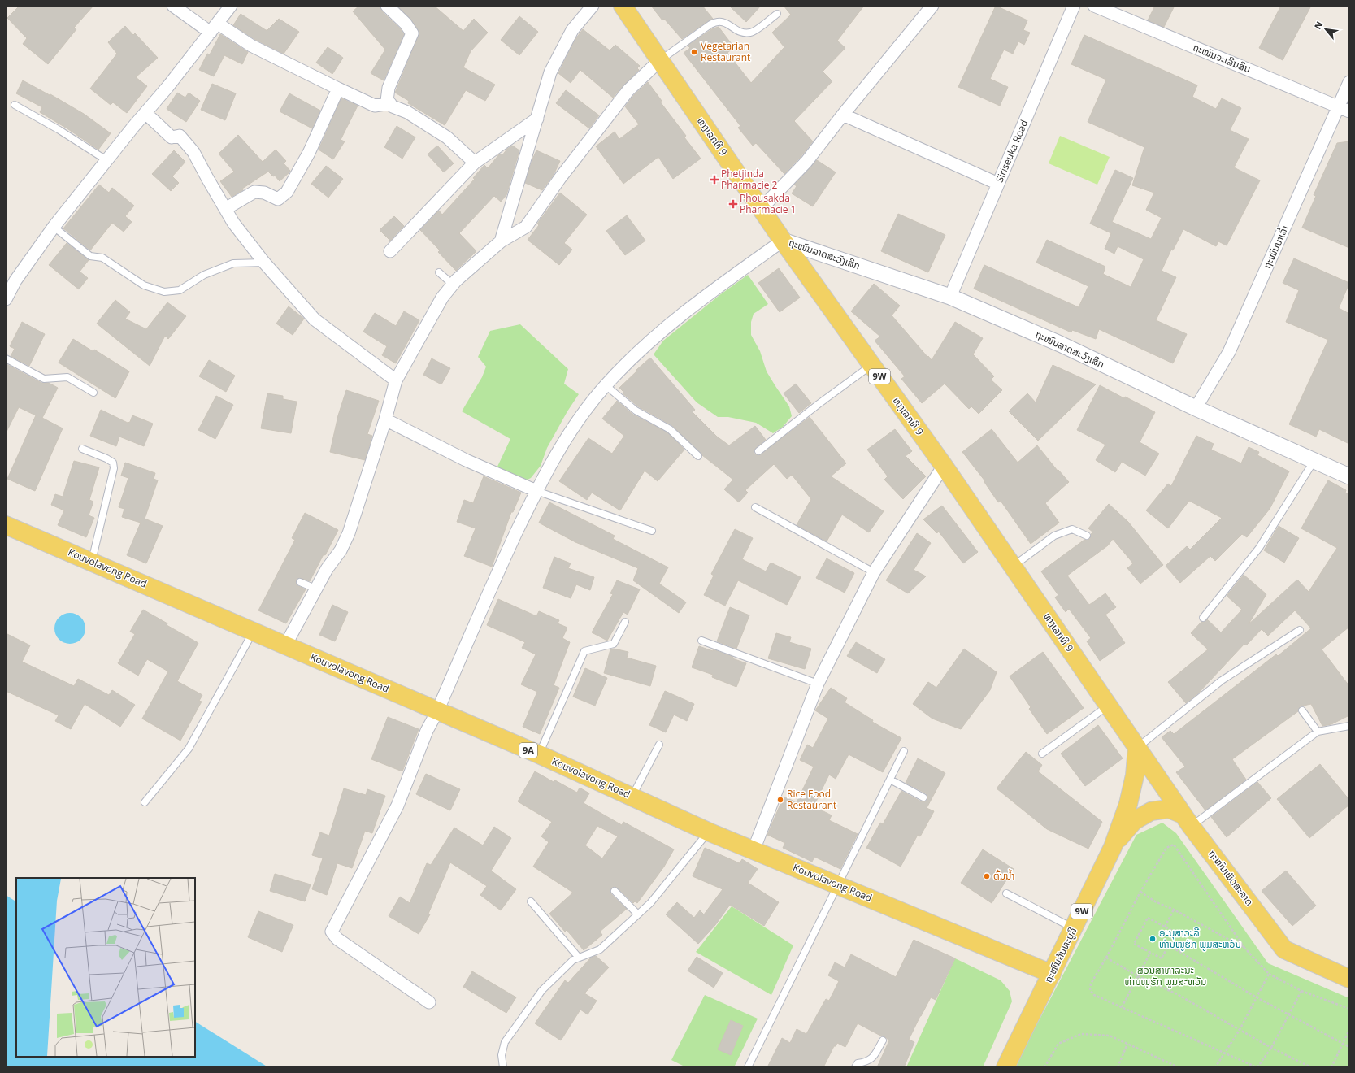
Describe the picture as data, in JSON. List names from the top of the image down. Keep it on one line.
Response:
{"streets":{"main road":["ທາງເລກທີ 9","9W","Kouvolavong Road","9A","ຖະໜົນເພັດສະລາດ","ຖະໜົນຄັນທະບູລີ"],"street":["ຖະໜົນຈະເລີນສິນ","Siriseuka Road","ຖະໜົນນາເລົ່າ","ຖະໜົນລາດສະວົງເສິກ"]},"crossings":[["ຖະໜົນຈະເລີນສິນ","ຖະໜົນນາເລົ່າ"],["ທາງເລກທີ 9","ຖະໜົນລາດສະວົງເສິກ"],["ທາງເລກທີ 9","ຖະໜົນເພັດສະລາດ"],["ທາງເລກທີ 9","ຖະໜົນຄັນທະບູລີ"],["Siriseuka Road","ຖະໜົນລາດສະວົງເສິກ"],["ຖະໜົນນາເລົ່າ","ຖະໜົນລາດສະວົງເສິກ"],["9W","ຖະໜົນເພັດສະລາດ"],["9W","ຖະໜົນຄັນທະບູລີ"],["Kouvolavong Road","ຖະໜົນຄັນທະບູລີ"],["ຖະໜົນເພັດສະລາດ","ຖະໜົນຄັນທະບູລີ"]],"parks":["ສວນສາທາລະນະ ທ່ານໜູຮັກ ພູມສະຫວັນ"],"places":{"other":["Vegetarian Restaurant","Rice Food Restaurant","ຕົ້ນນໍ້າ","ອະນຸສາວະລີ ທ່ານໜູຮັກ ພູມສະຫວັນ"],"health":["Phetjinda Pharmacie 2","Phousakda Pharmacie 1"]},"north":"top left"}
